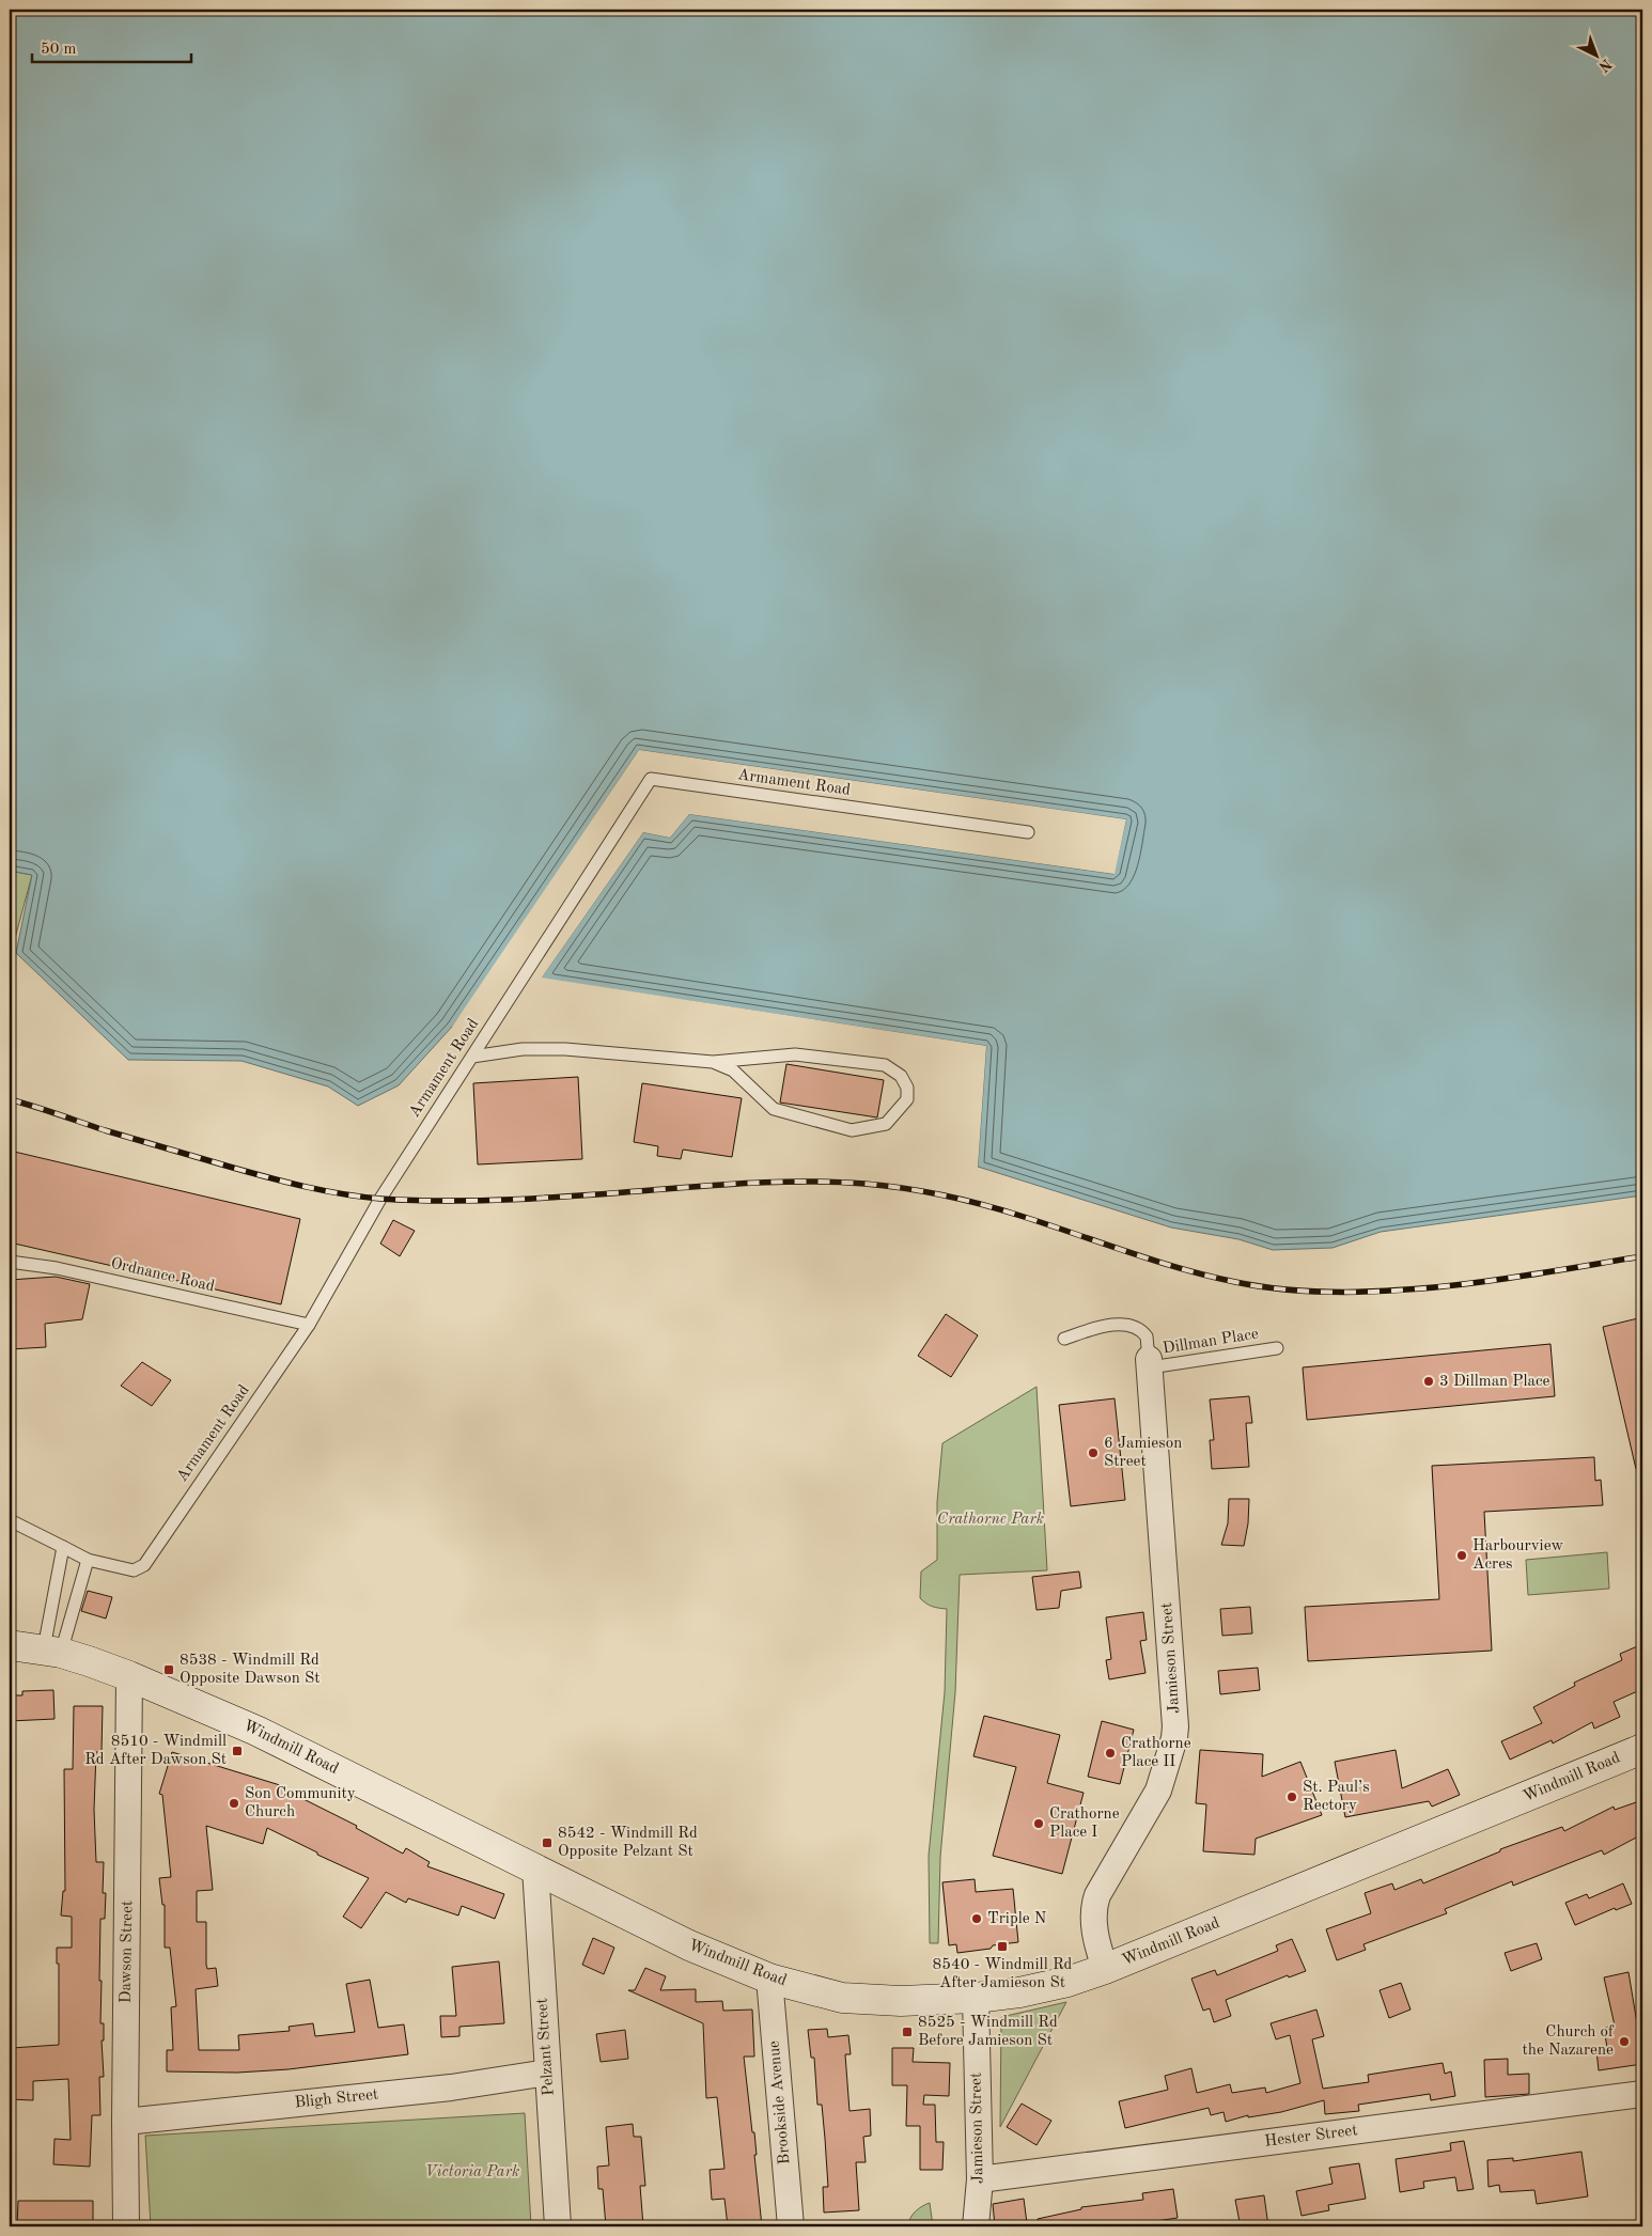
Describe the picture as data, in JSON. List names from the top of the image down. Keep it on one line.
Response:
{"streets":{"main road":["Windmill Road"],"street":["Jamieson Street","Dawson Street","Pelzant Street","Bligh Street","Brookside Avenue","Hester Street"],"lane":["Armament Road","Ordnance Road","Dillman Place"]},"crossings":[["Armament Road","Ordnance Road"],["Dillman Place","Jamieson Street"],["Jamieson Street","Windmill Road"],["Jamieson Street","Hester Street"],["Windmill Road","Dawson Street"],["Windmill Road","Pelzant Street"],["Windmill Road","Brookside Avenue"],["Dawson Street","Bligh Street"],["Pelzant Street","Bligh Street"]],"parks":["Crathorne Park","Victoria Park"],"places":{"other":["3 Dillman Place","6 Jamieson Street","Harbourview Acres","Crathorne Place II","St. Paul’s Rectory","Son Community Church","Crathorne Place I","Triple N","Church of the Nazarene"],"transit":["8538 - Windmill Rd Opposite Dawson St","8510 - Windmill Rd After Dawson St","8542 - Windmill Rd Opposite Pelzant St","8540 - Windmill Rd After Jamieson St","8525 - Windmill Rd Before Jamieson St"]},"scale_bar":"50 m","north":"bottom right"}
